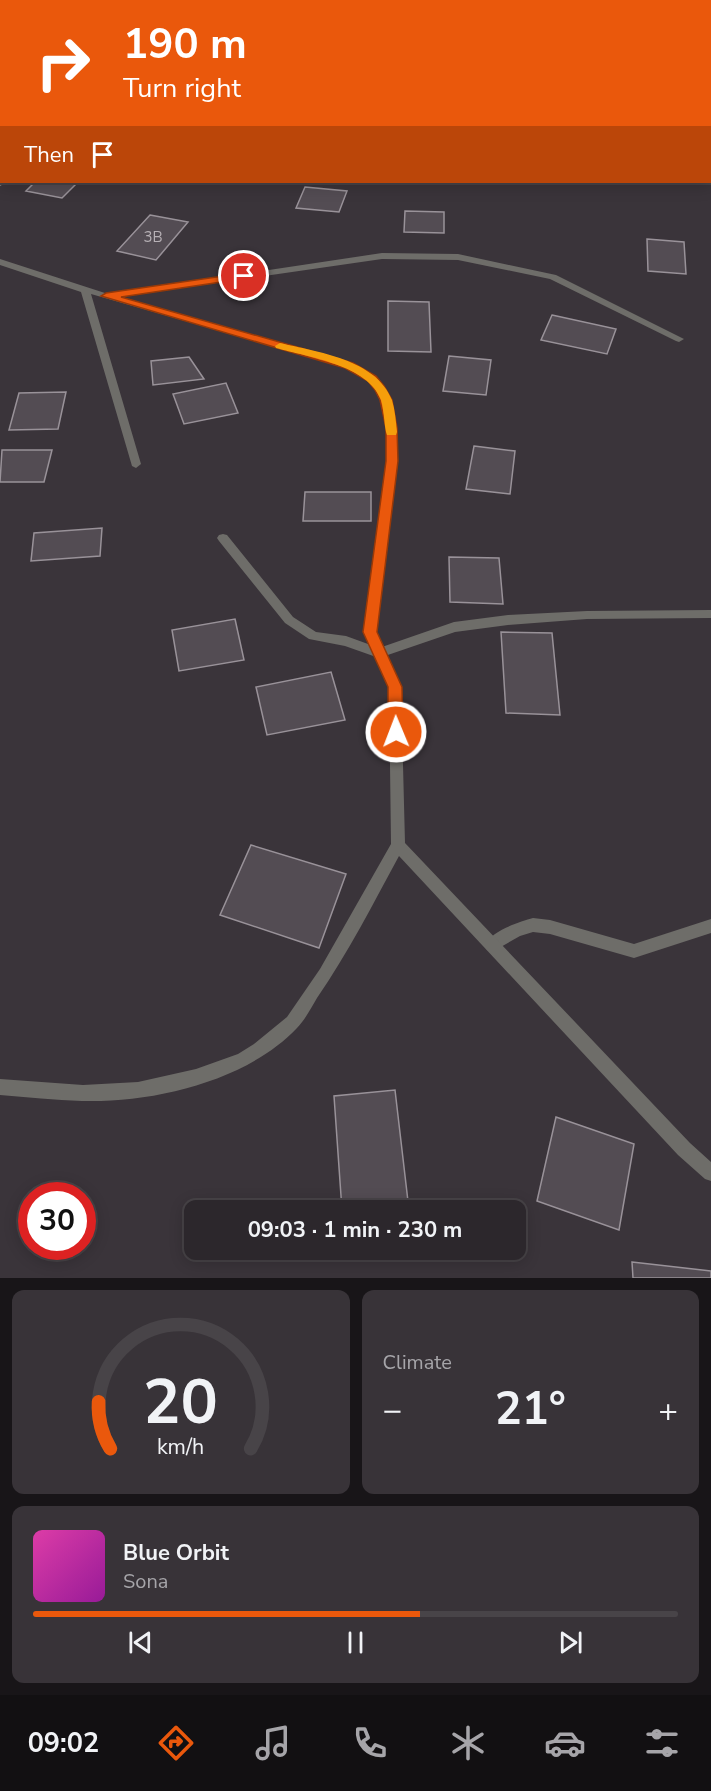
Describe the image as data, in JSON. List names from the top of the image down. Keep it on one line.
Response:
{"house_numbers":["3В"],"page":{"turn":["190 m","Turn right"],"then":"Then","limit":"30","trip":"09:03 · 1 min · 230 m","tile":"Climate","heat":["−","21°","+"],"song":["Blue Orbit","Sona"],"tabs":"09:02","gauge":["20","km/h"]}}
